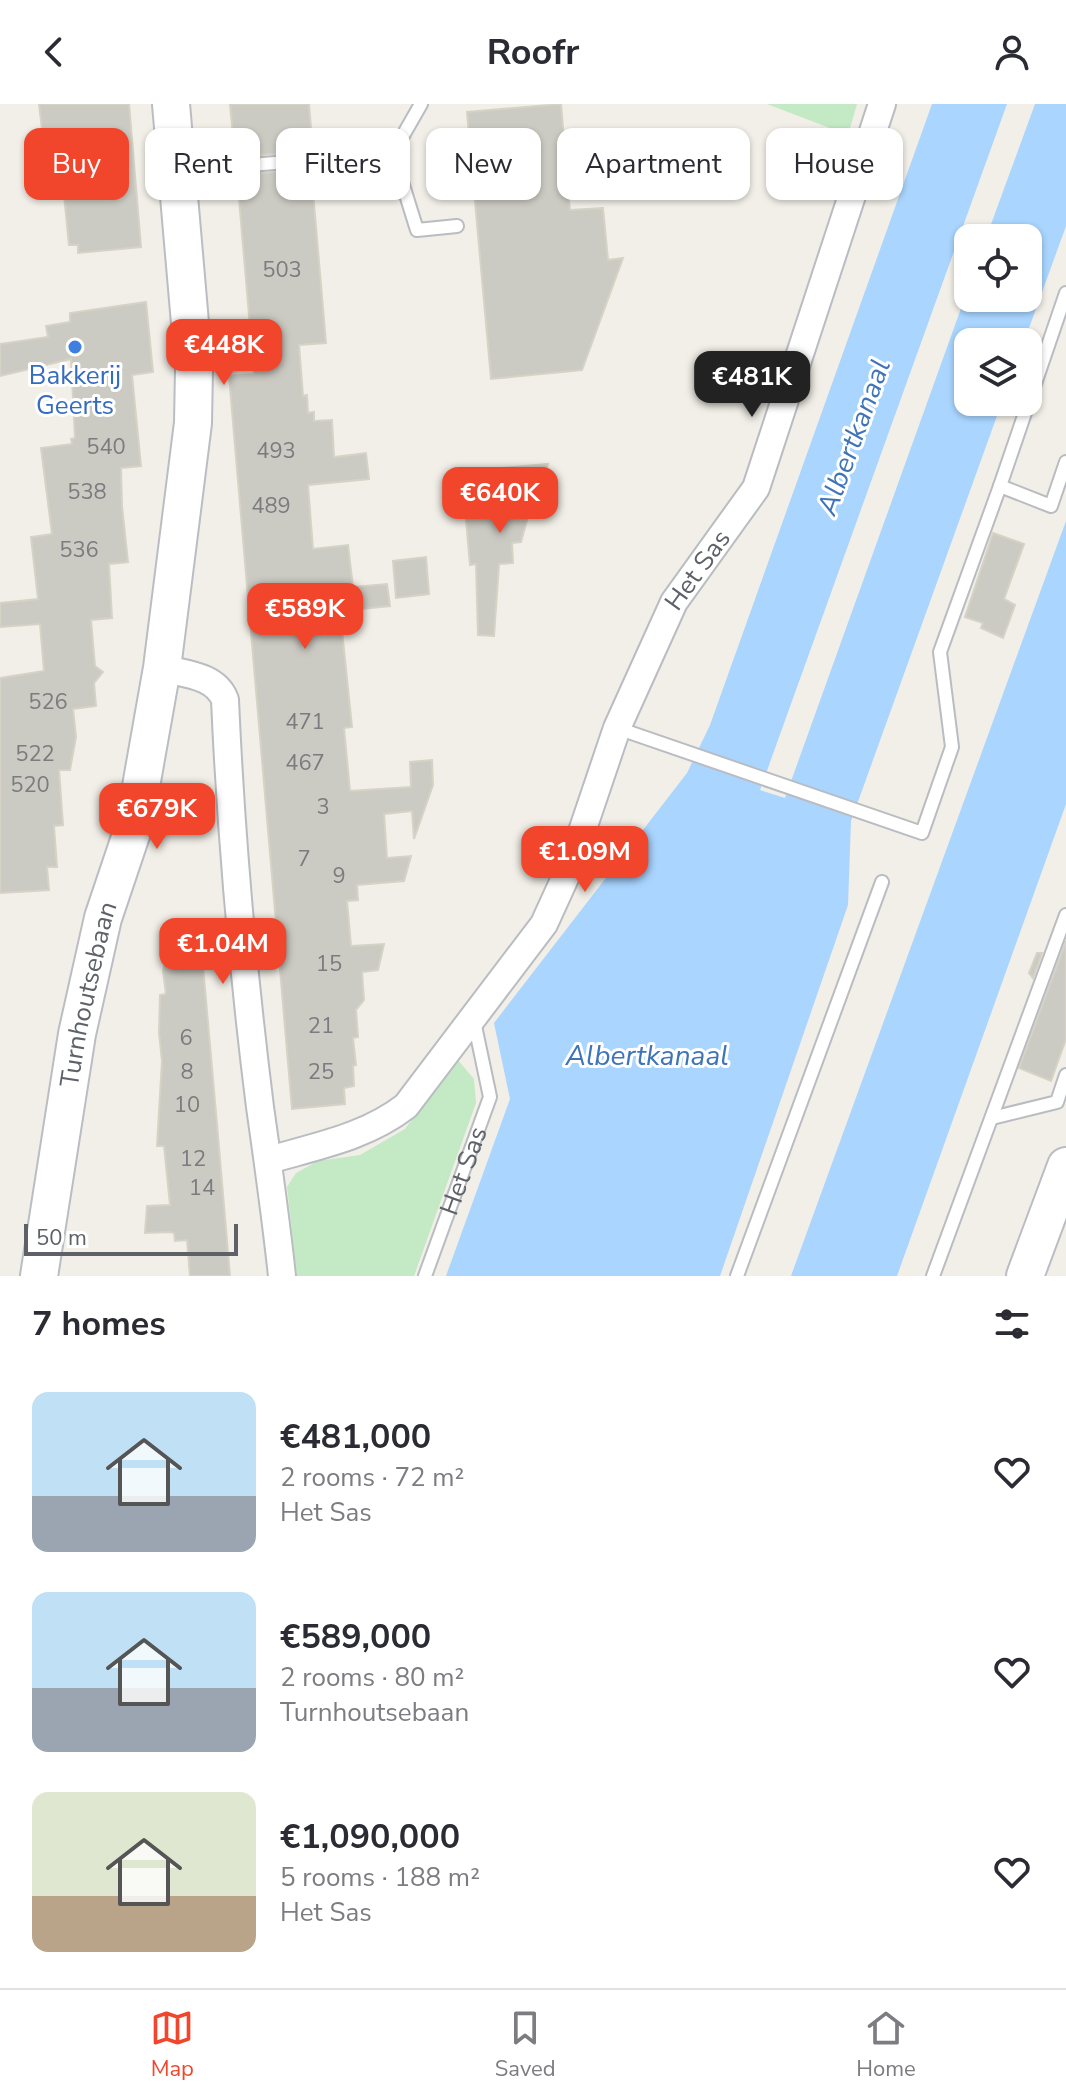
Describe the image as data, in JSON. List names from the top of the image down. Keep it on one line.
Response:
{"streets":{"main road":["Turnhoutsebaan"],"street":["Het Sas"]},"water":["Albertkanaal"],"places":["Bakkerij Geerts"],"house_numbers":["503","540","493","538","489","536","526","471","522","467","520","3","7","9","15","21","6","8","25","10","12","14"],"scale_bar":"50 m","page":{"header":"Roofr","chip":["Buy","Rent","Filters","New","Apartment","House"],"price":["€448K","€481K","€640K","€589K","€679K","€1.09M","€1.04M"],"scale":"50 m","heading":"7 homes","list":[{"name":"€481,000","note":"2 rooms · 72 m² · Het Sas"},{"name":"€589,000","note":"2 rooms · 80 m² · Turnhoutsebaan"},{"name":"€1,090,000","note":"5 rooms · 188 m² · Het Sas"}],"tabs":["Map","Saved","Home"]}}
